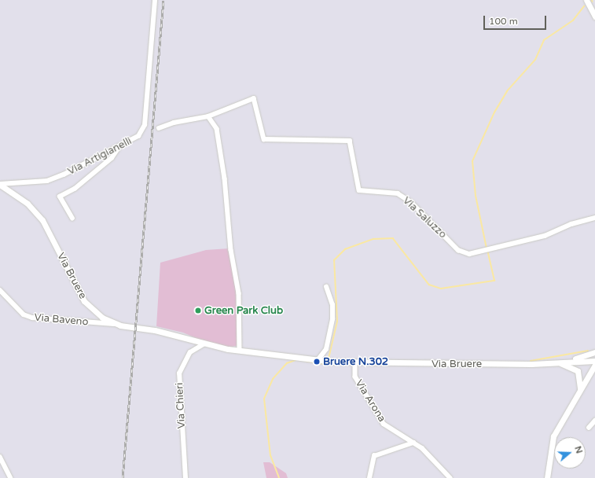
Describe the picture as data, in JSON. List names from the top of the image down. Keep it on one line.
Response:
{"streets":{"street":["Via Artigianelli","Via Saluzzo","Via Bruere","Via Baveno","Via Arona","Via Chieri"]},"crossings":[["Via Artigianelli","Via Bruere"],["Via Bruere","Via Baveno"],["Via Bruere","Via Arona"],["Via Bruere","Via Chieri"]],"places":["Green Park Club","Bruere N.302"],"scale_bar":"100 m","north":"right"}
